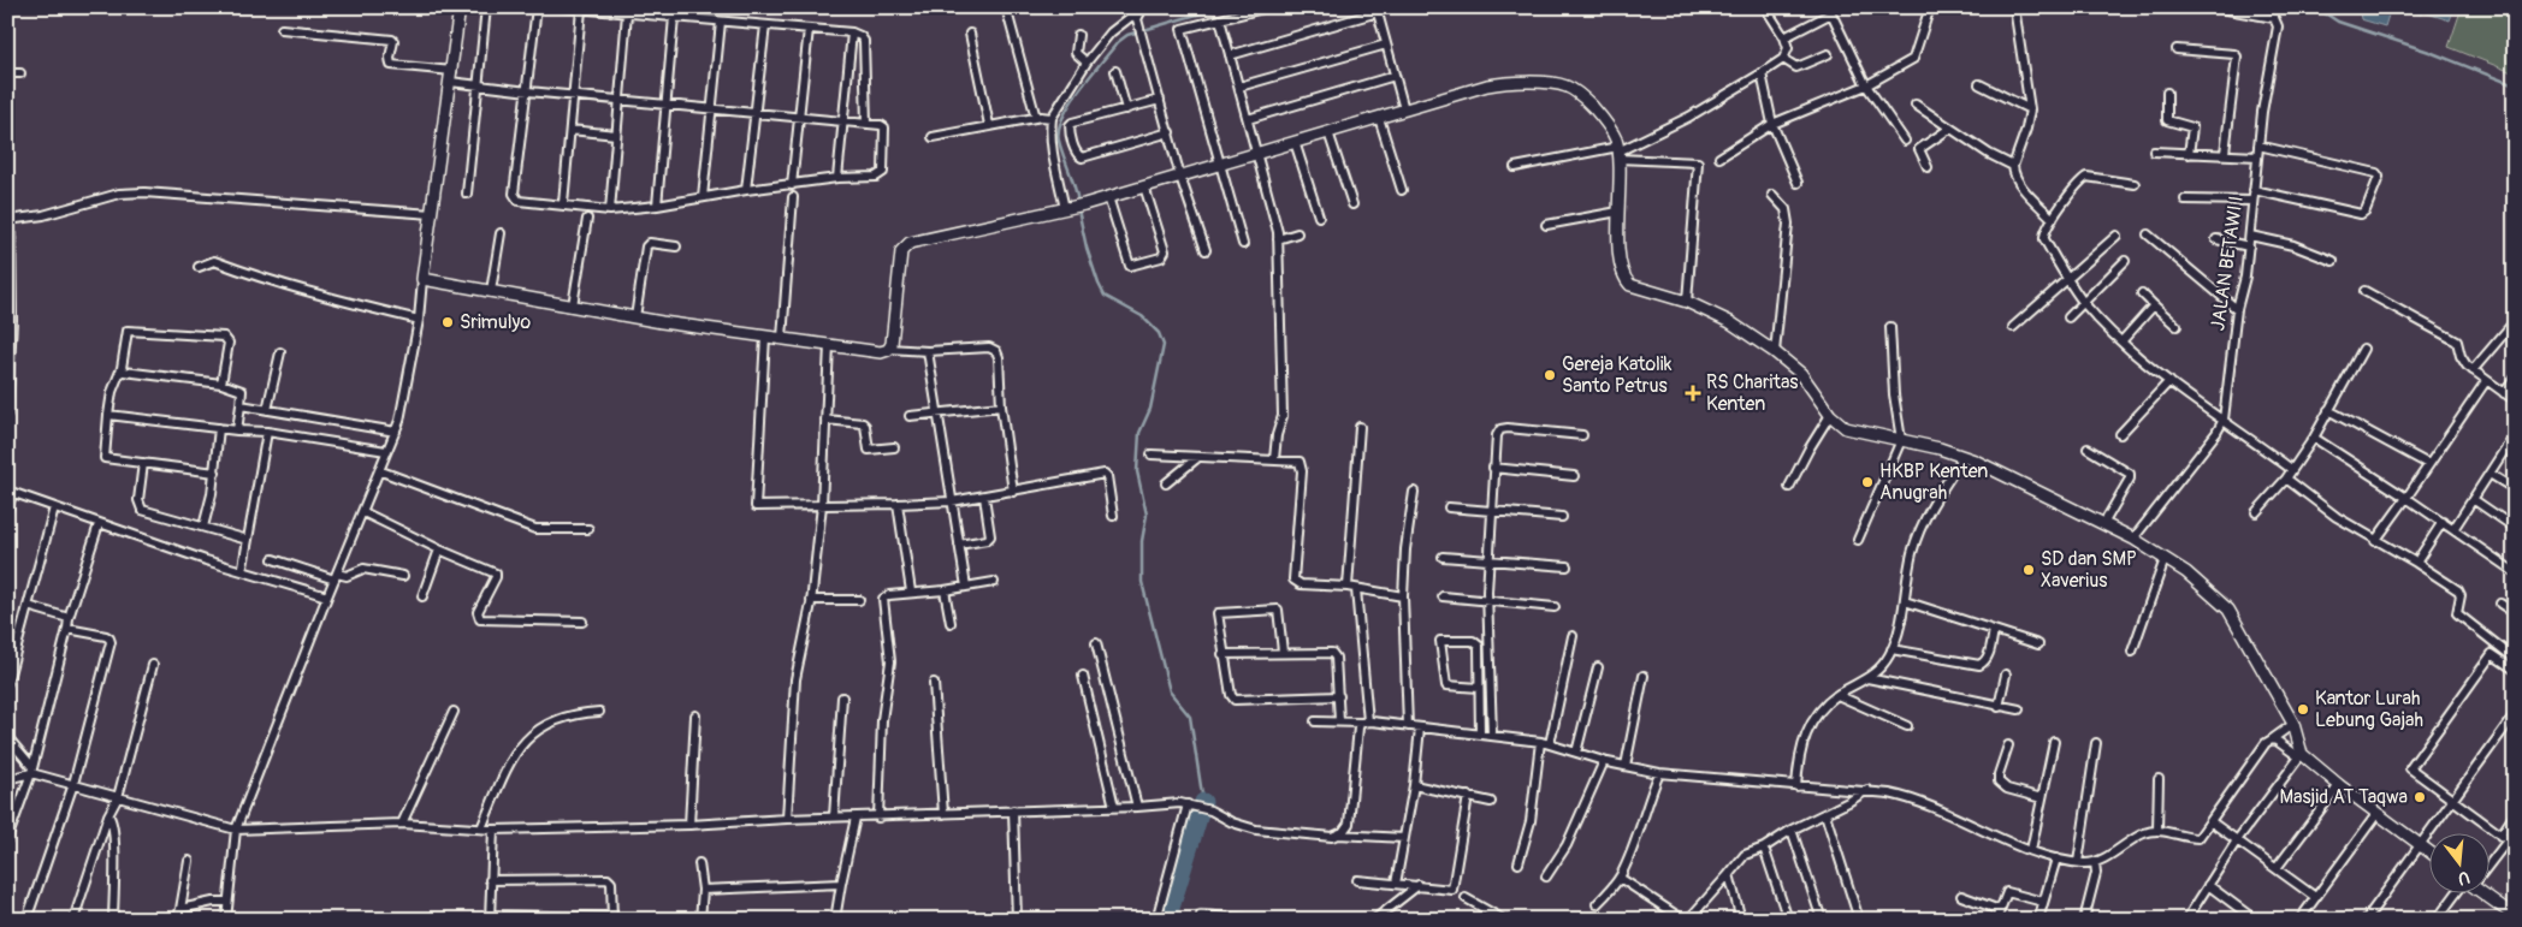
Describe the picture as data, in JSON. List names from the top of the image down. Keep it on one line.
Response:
{"streets":{"street":["JALAN BETAWI I"]},"places":{"other":["Srimulyo","Gereja Katolik Santo Petrus","HKBP Kenten Anugrah","SD dan SMP Xaverius","Kantor Lurah Lebung Gajah","Masjid AT Taqwa"],"health":["RS Charitas Kenten"]},"north":"bottom"}
